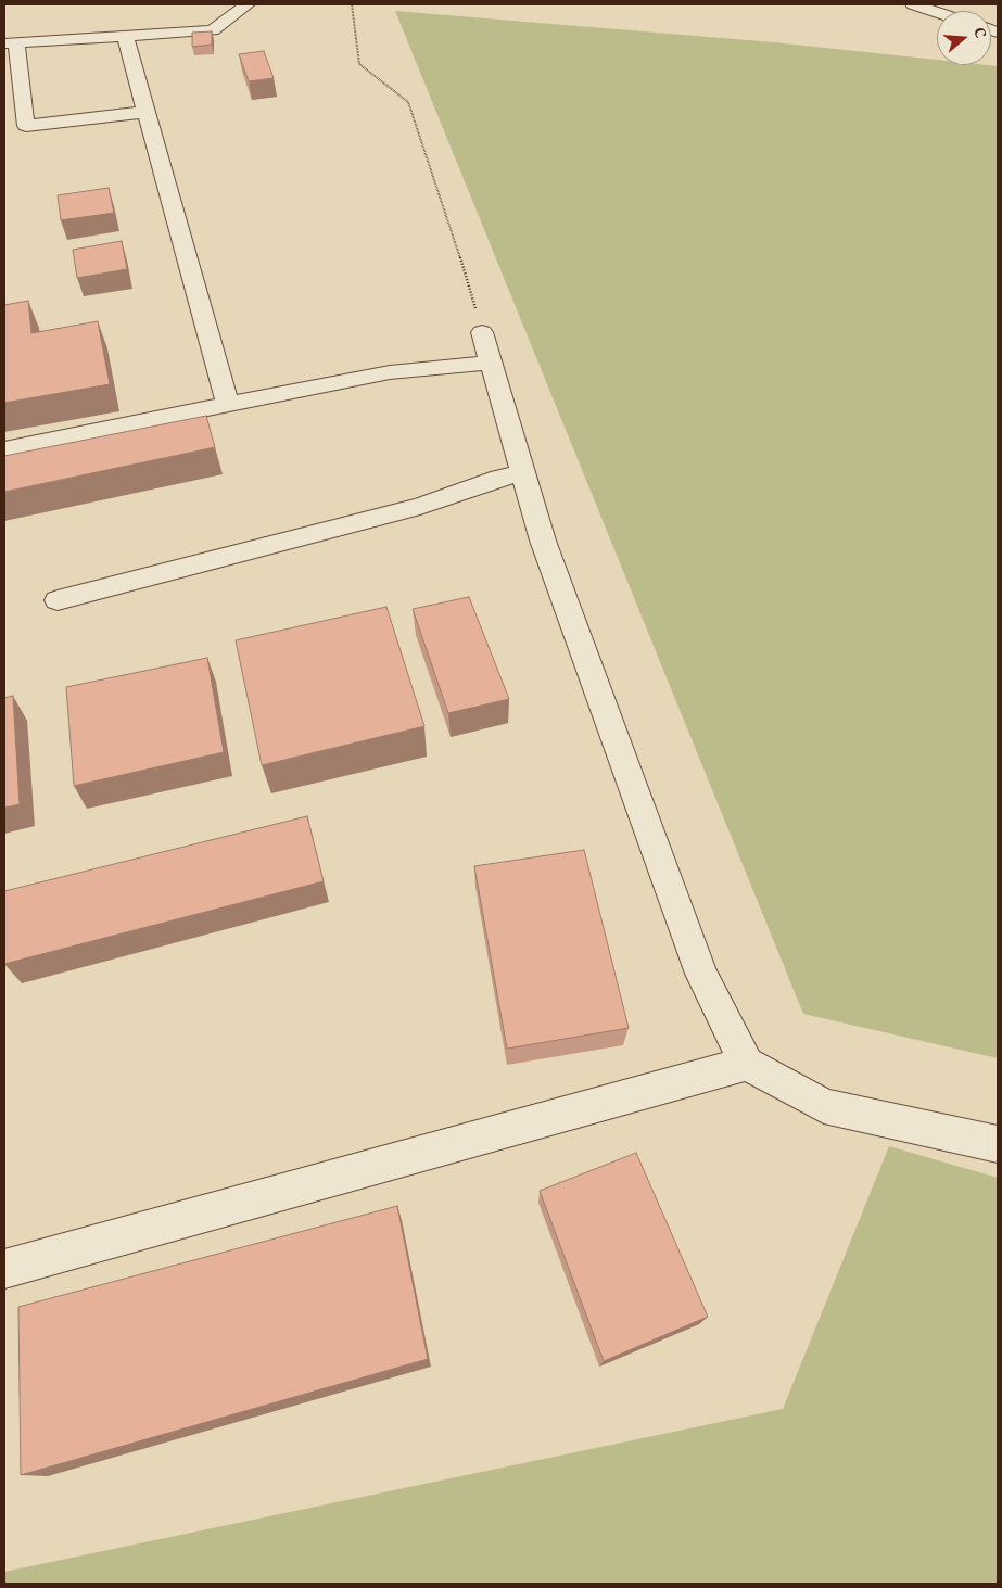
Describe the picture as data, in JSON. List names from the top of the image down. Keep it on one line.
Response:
{"north":"right"}
